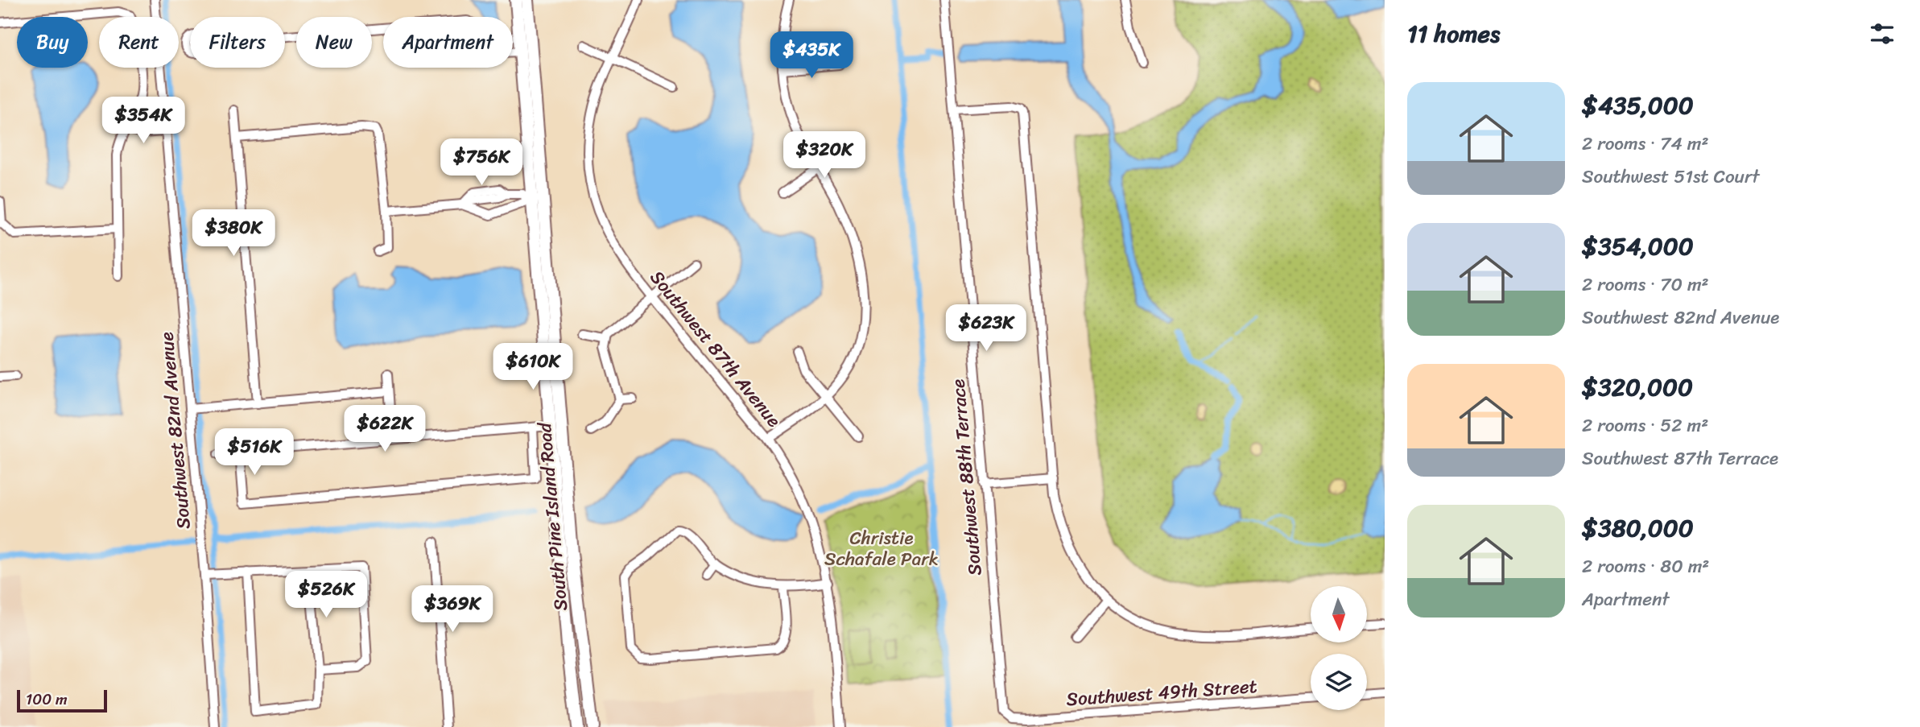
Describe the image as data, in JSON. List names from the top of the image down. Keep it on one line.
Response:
{"streets":{"main road":["South Pine Island Road"],"street":["Southwest 87th Avenue","Southwest 82nd Avenue","Southwest 88th Terrace","Southwest 49th Street"]},"crossings":[["Southwest 88th Terrace","Southwest 49th Street"]],"parks":["Christie Schafale Park"],"scale_bar":"100 m","north":"bottom","page":{"heading":"11 homes","chip":["Buy","Rent","Filters","New","Apartment"],"price":["$435K","$354K","$320K","$756K","$380K","$623K","$610K","$622K","$516K","$526K","$369K"],"list":[{"name":"$435,000","note":"2 rooms · 74 m² · Southwest 51st Court"},{"name":"$354,000","note":"2 rooms · 70 m² · Southwest 82nd Avenue"},{"name":"$320,000","note":"2 rooms · 52 m² · Southwest 87th Terrace"},{"name":"$380,000","note":"2 rooms · 80 m² · Apartment"}],"scale":"100 m"}}
